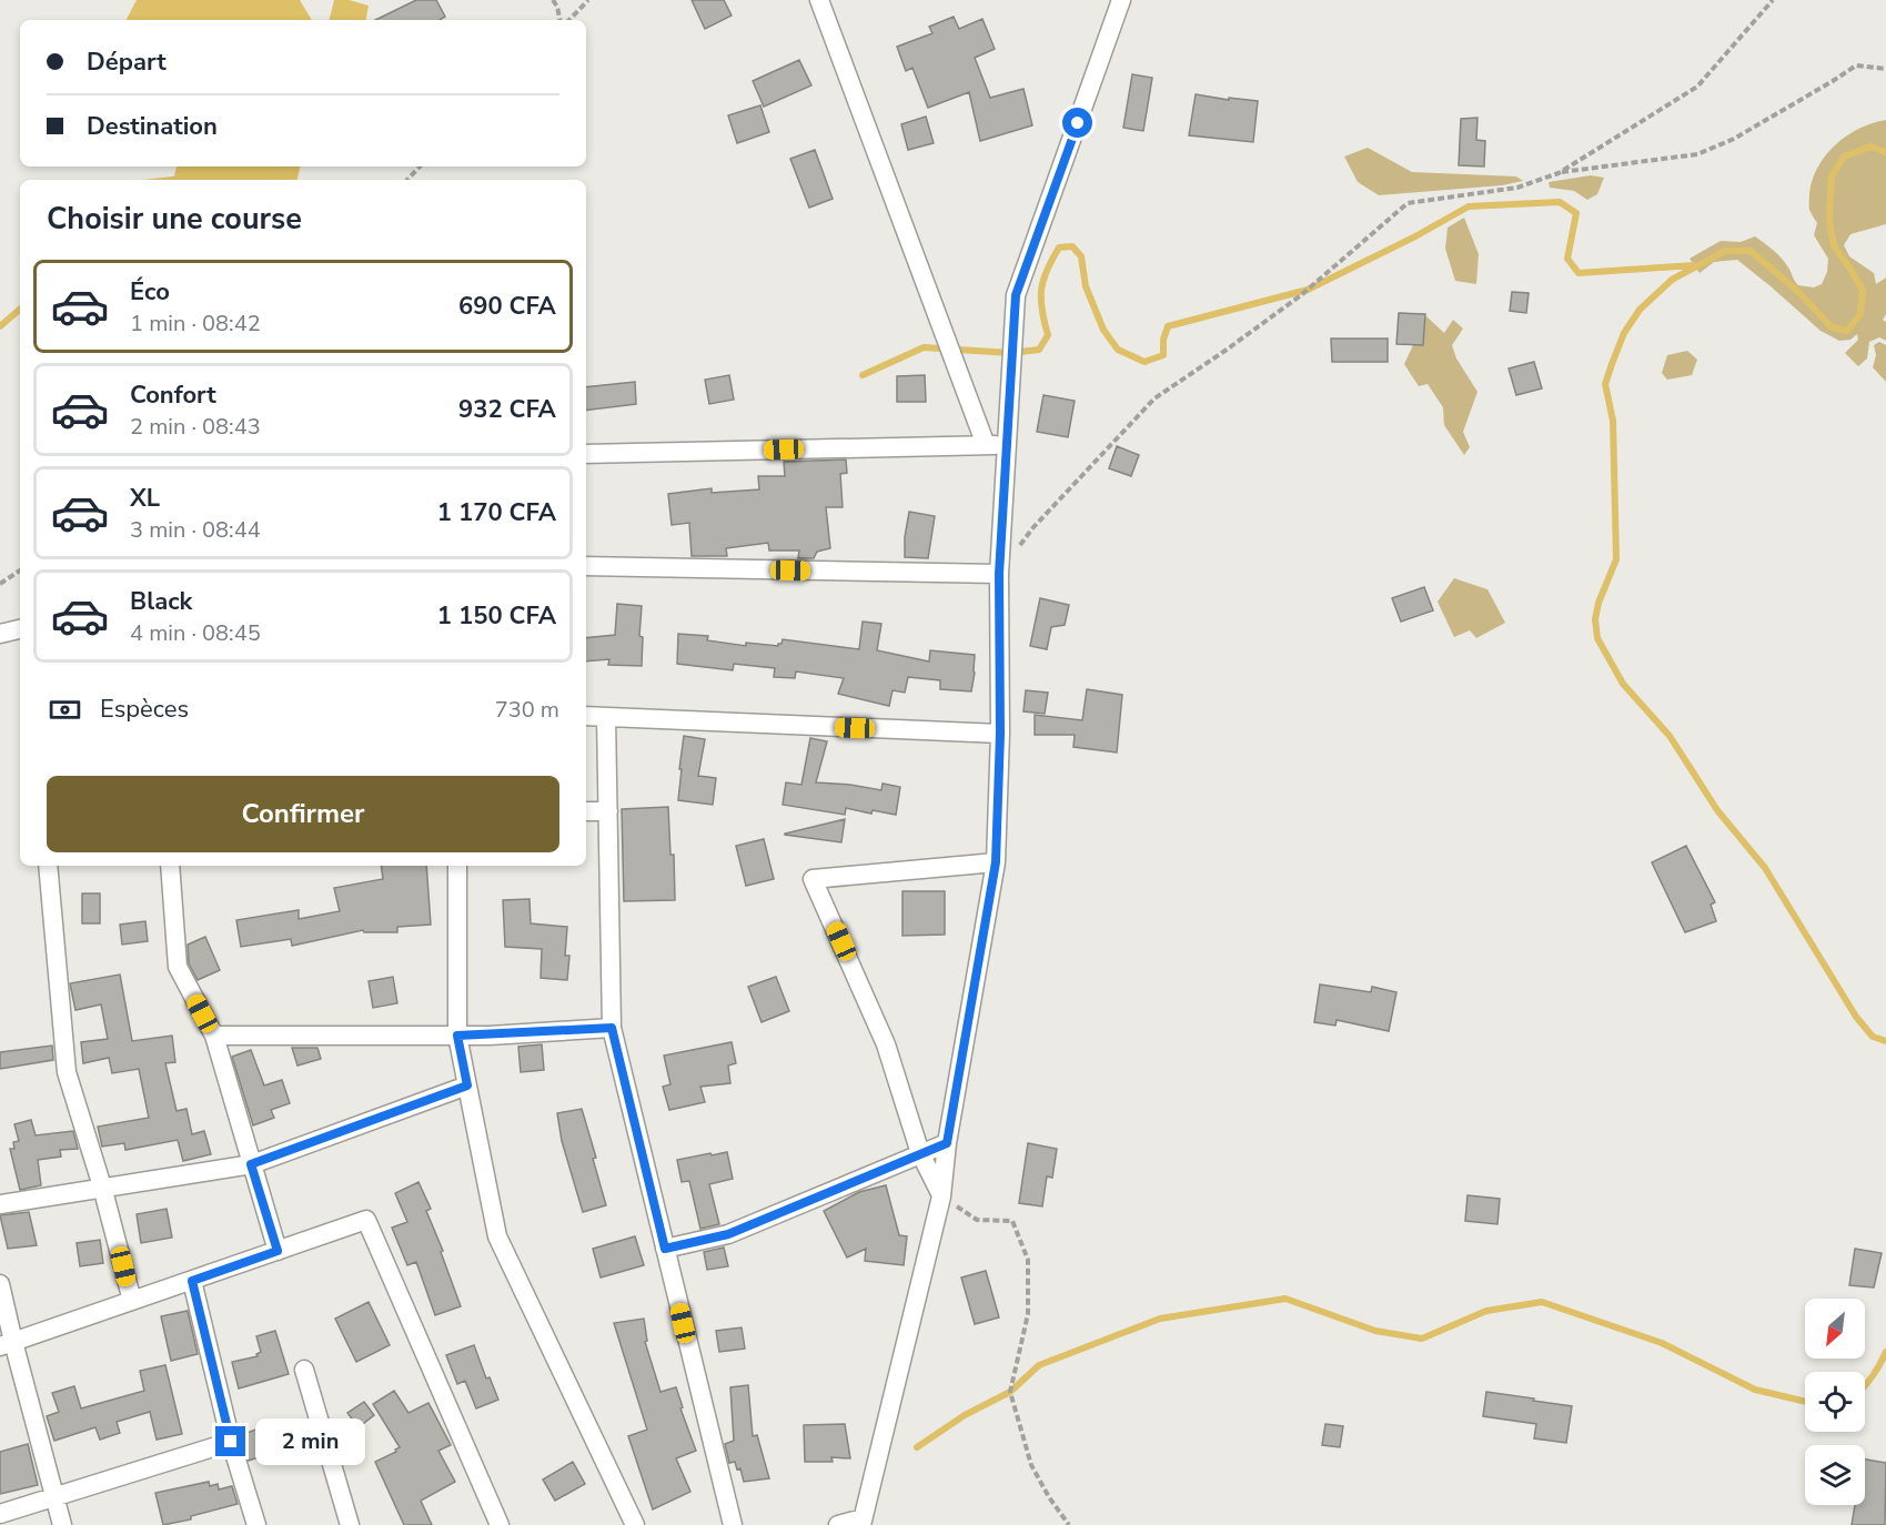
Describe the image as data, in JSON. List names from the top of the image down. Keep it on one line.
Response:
{"north":"bottom left","page":{"banner":["Départ","Destination"],"heading":"Choisir une course","list":[{"name":"Éco","note":"1 min · 08:42","value":"690 CFA"},{"name":"Confort","note":"2 min · 08:43","value":"932 CFA"},{"name":"XL","note":"3 min · 08:44","value":"1 170 CFA"},{"name":"Black","note":"4 min · 08:45","value":"1 150 CFA"}],"pay":["Espèces","730 m"],"buttons":"Confirmer","bubble":"2 min"}}
